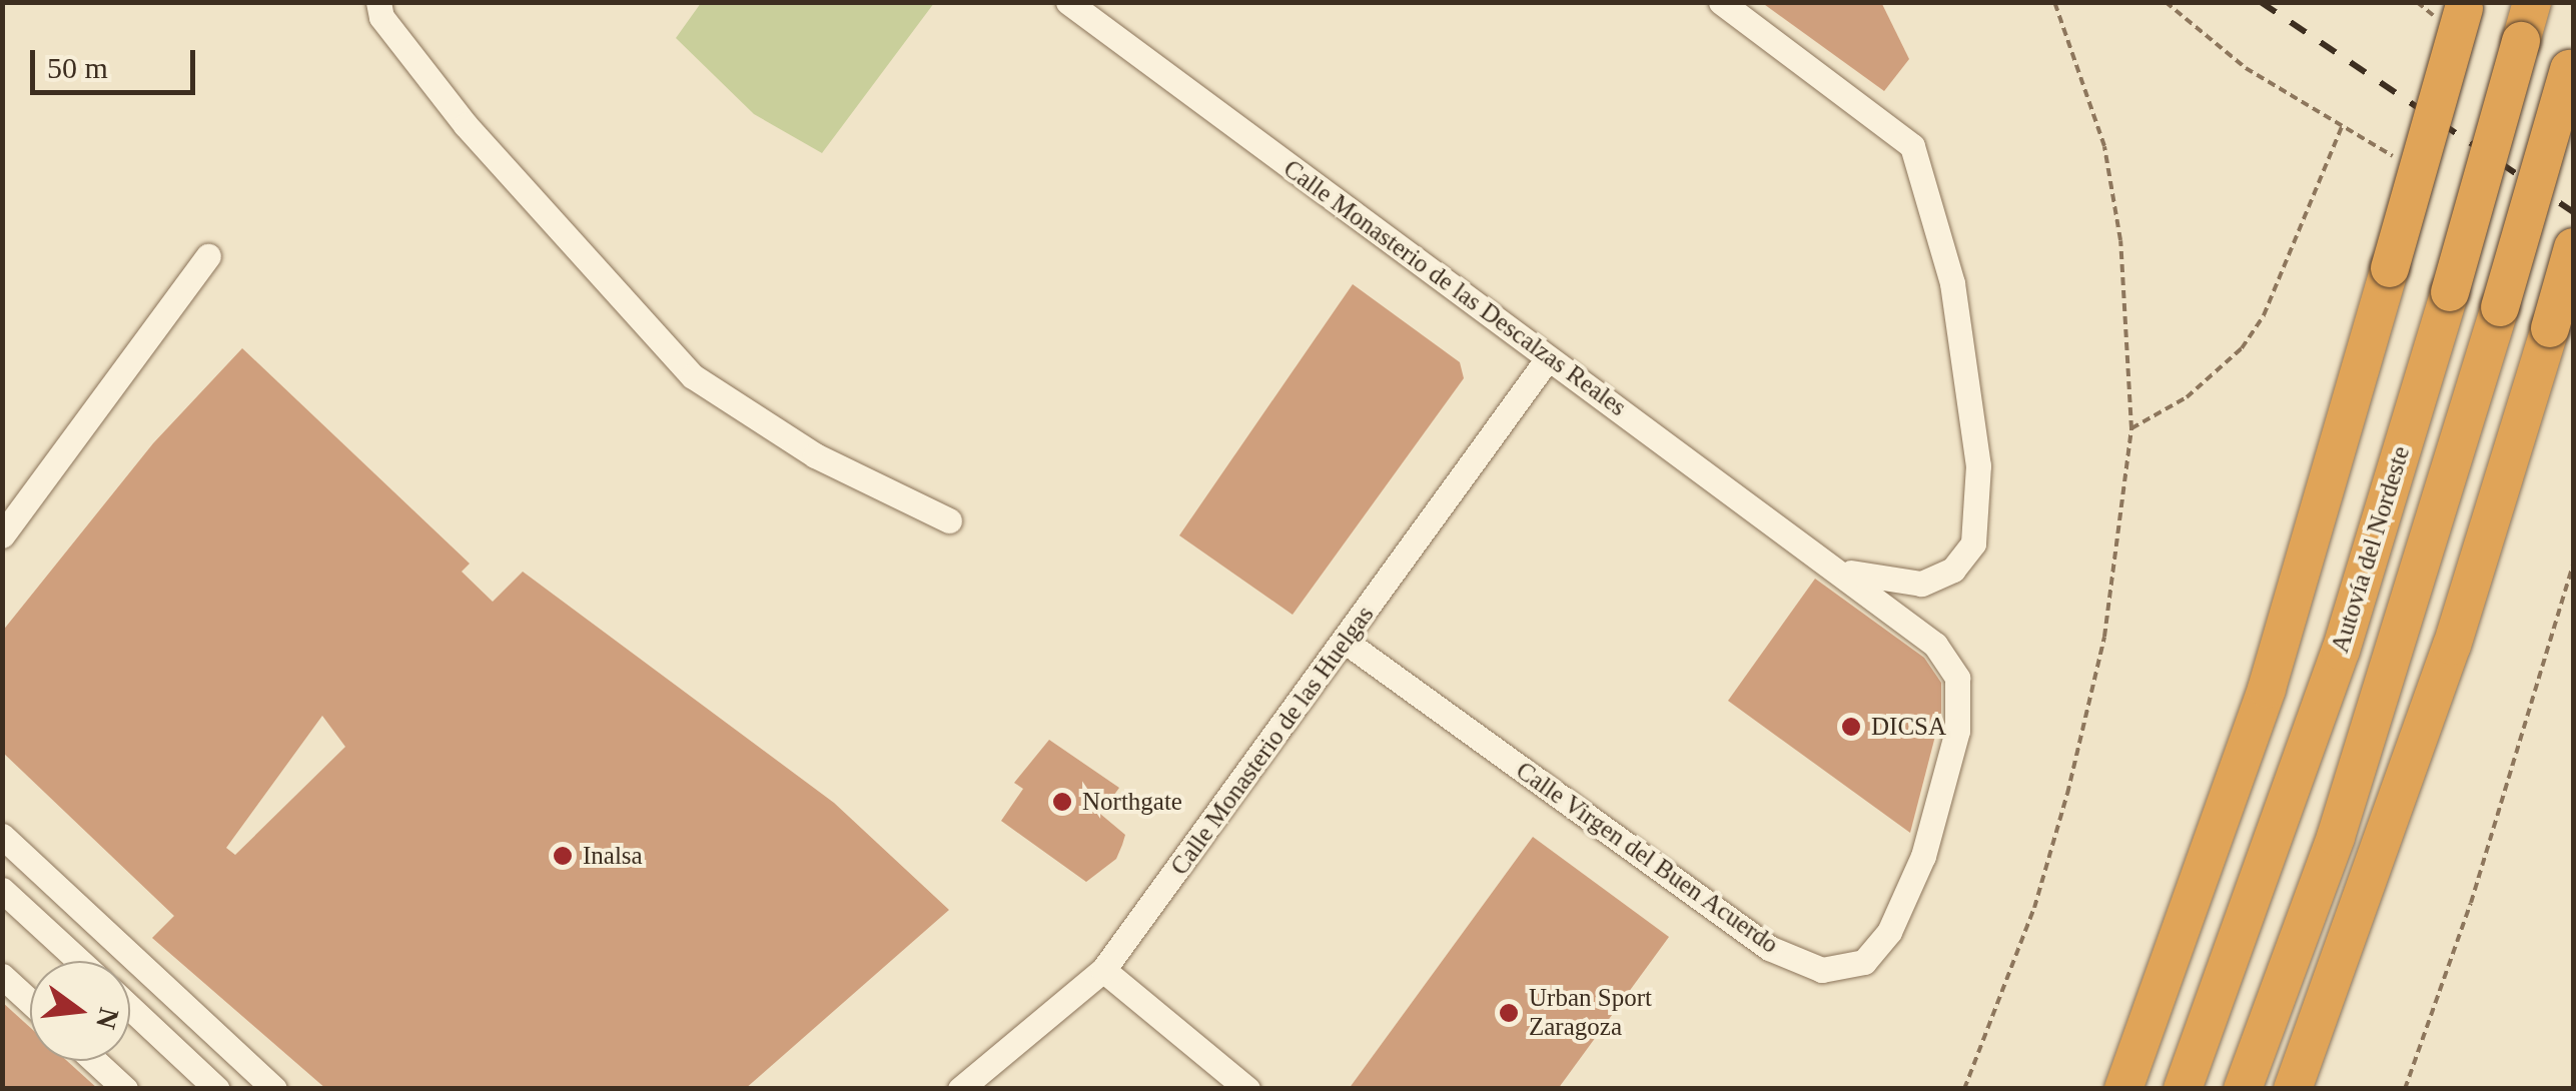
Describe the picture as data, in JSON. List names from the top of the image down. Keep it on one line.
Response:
{"streets":{"highway":["Autovía del Nordeste"],"street":["Calle Monasterio de las Descalzas Reales","Calle Monasterio de las Huelgas","Calle Virgen del Buen Acuerdo"]},"crossings":[["Calle Monasterio de las Descalzas Reales","Calle Monasterio de las Huelgas"],["Calle Monasterio de las Descalzas Reales","Calle Virgen del Buen Acuerdo"],["Calle Monasterio de las Huelgas","Calle Virgen del Buen Acuerdo"]],"places":["DICSA","Northgate","Inalsa","Urban Sport Zaragoza"],"scale_bar":"50 m","north":"right"}
